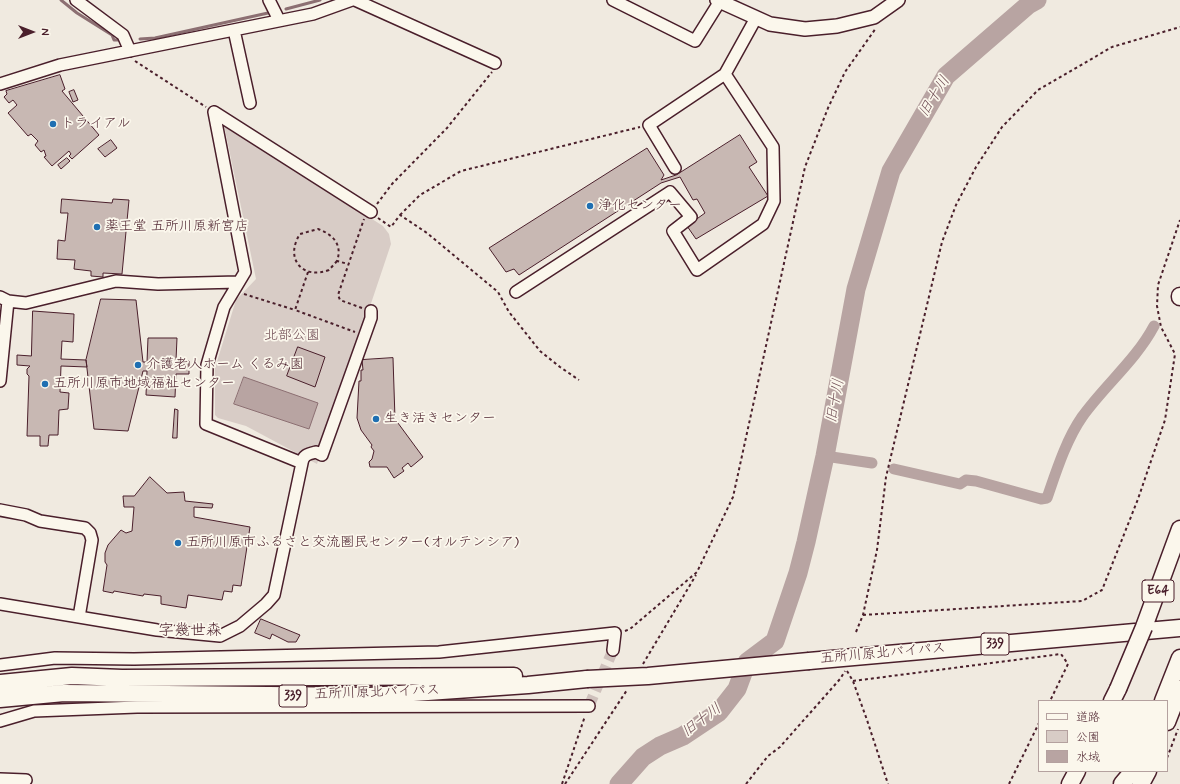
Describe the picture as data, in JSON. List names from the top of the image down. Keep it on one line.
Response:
{"streets":{"highway":["E64","339","五所川原北バイパス"]},"districts":["字幾世森"],"water":["旧十川"],"parks":["北部公園"],"places":["トライアル","浄化センター","薬王堂 五所川原新宮店","介護老人ホーム くるみ園","五所川原市地域福祉センター","生き活きセンター","五所川原市ふるさと交流圏民センター(オルテンシア)"],"legend":["道路","公園","水域"],"north":"right"}
